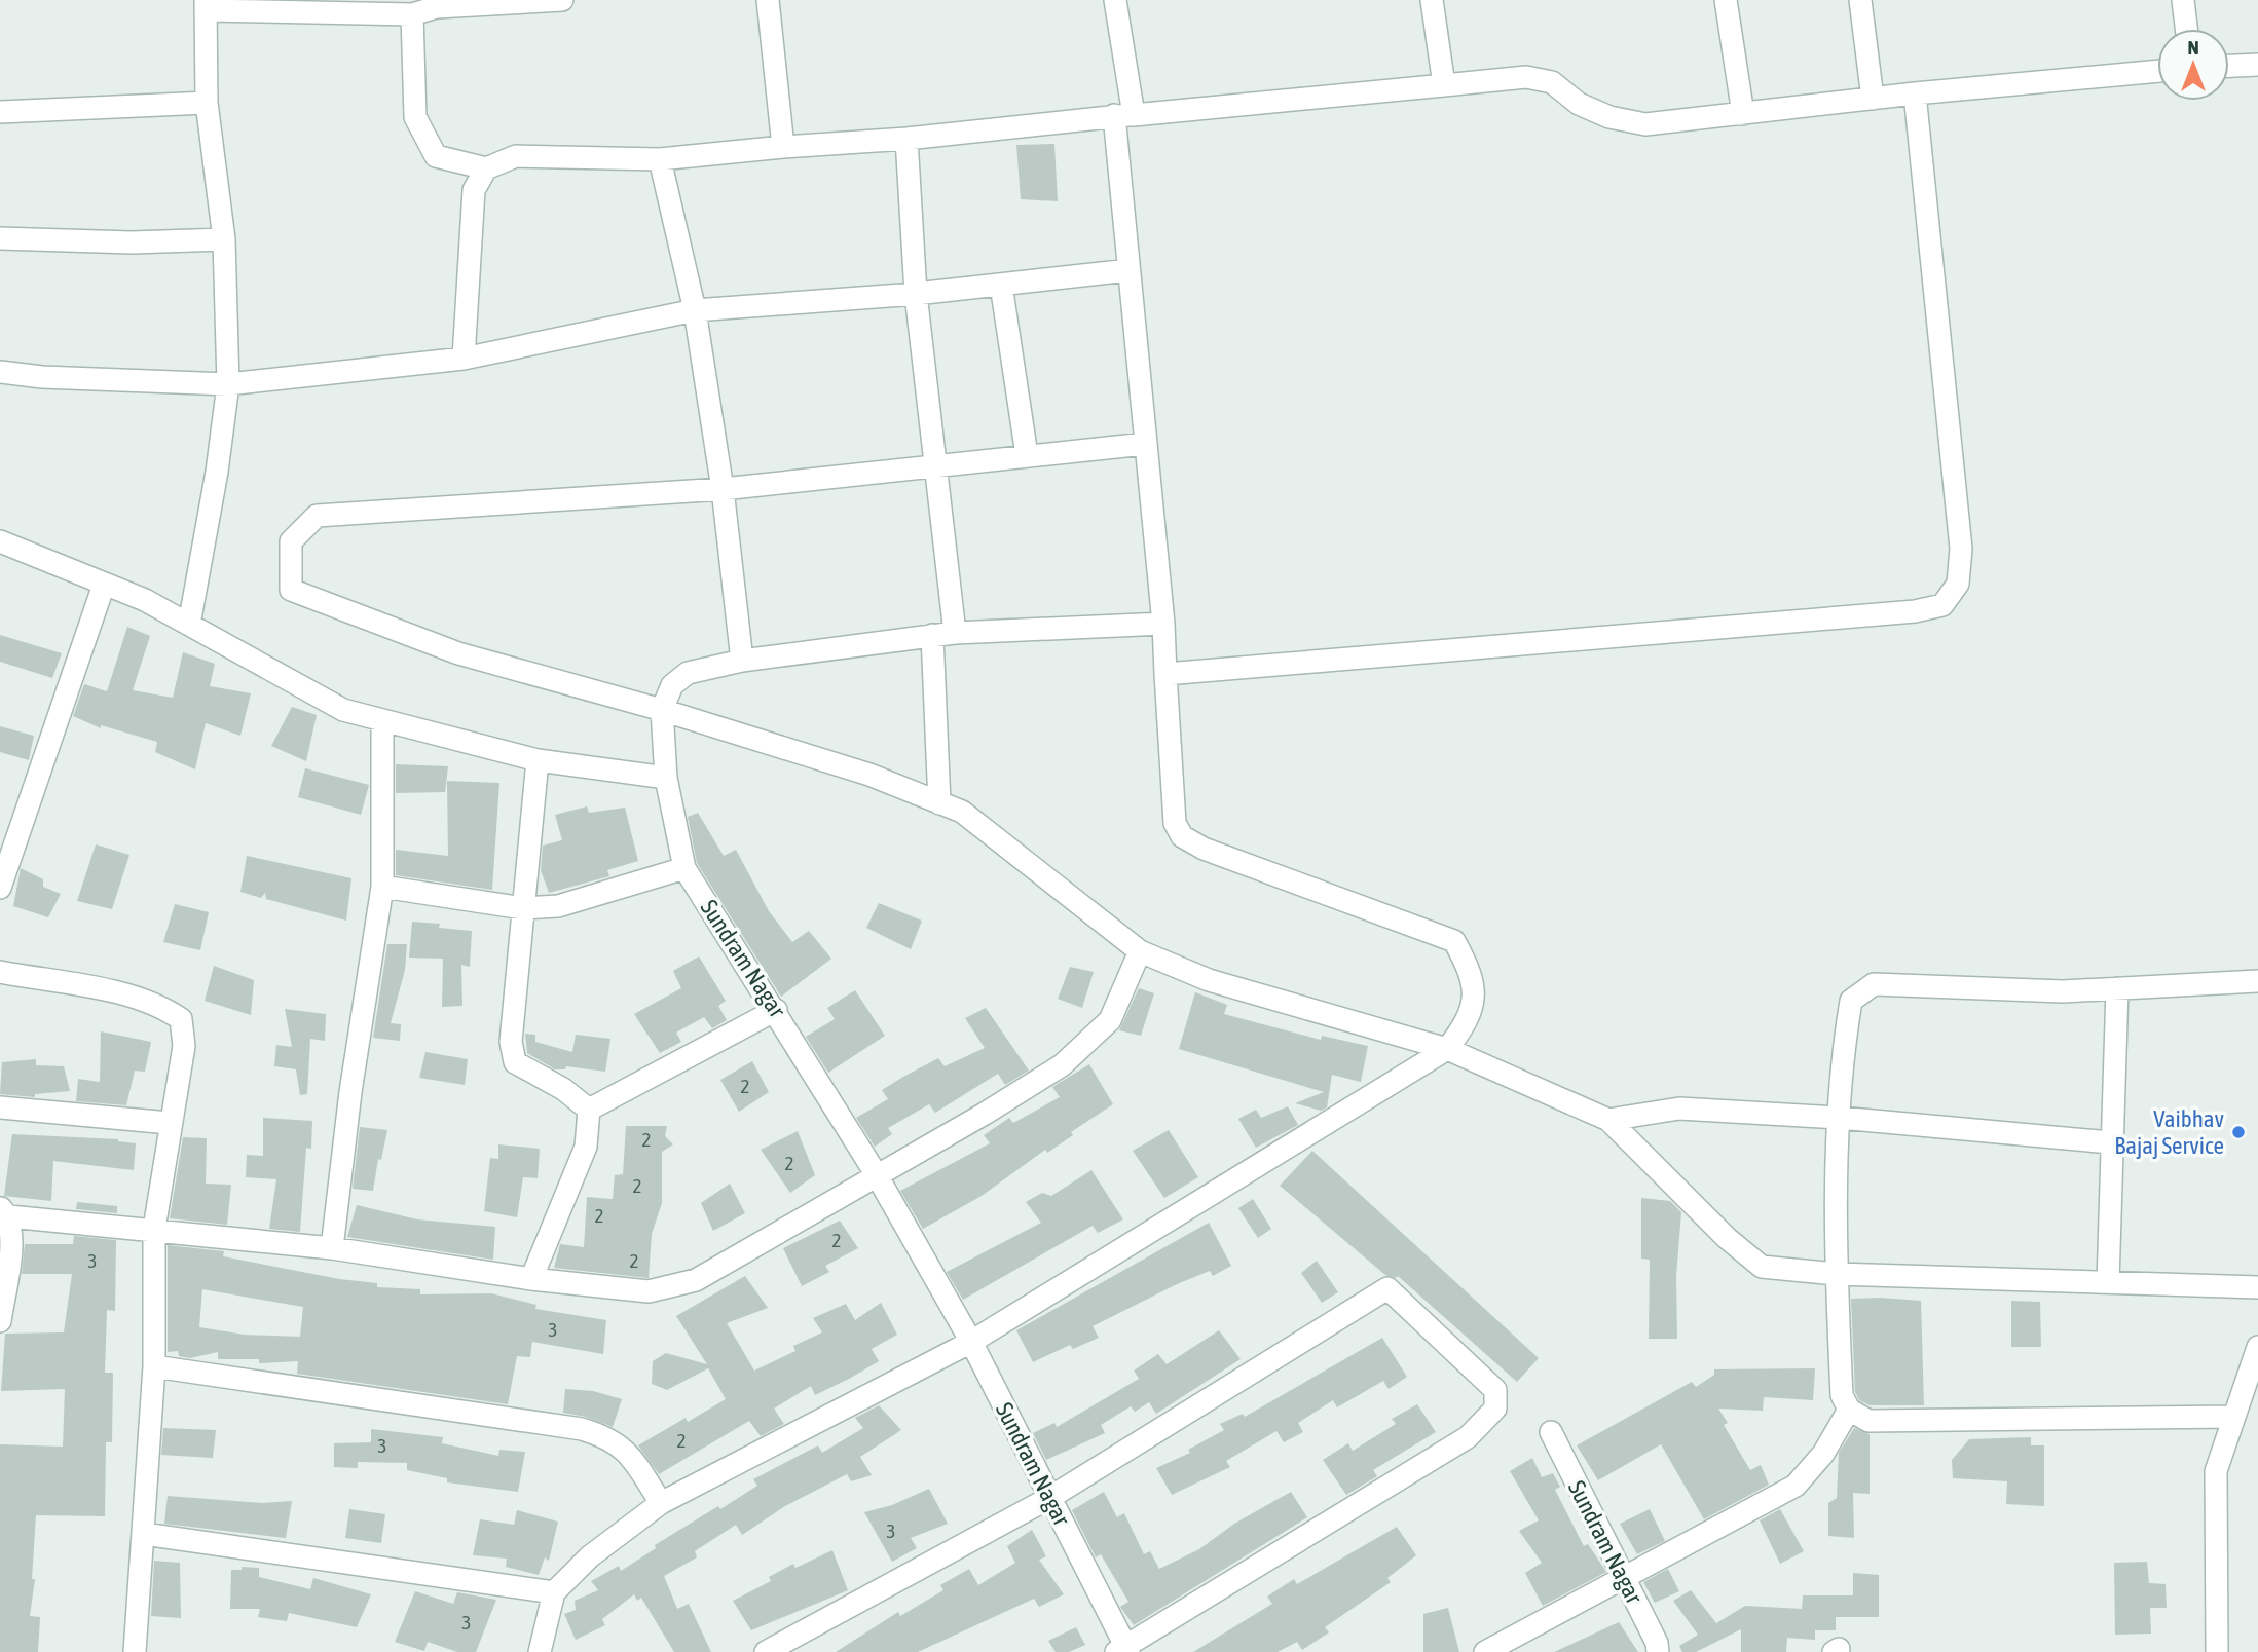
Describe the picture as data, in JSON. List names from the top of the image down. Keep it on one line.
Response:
{"streets":{"street":["Sundram Nagar"]},"places":["Vaibhav Bajaj Service"],"house_numbers":["2","2","2","2","2","2","3","2","3","2","3","3","3"],"north":"top"}
